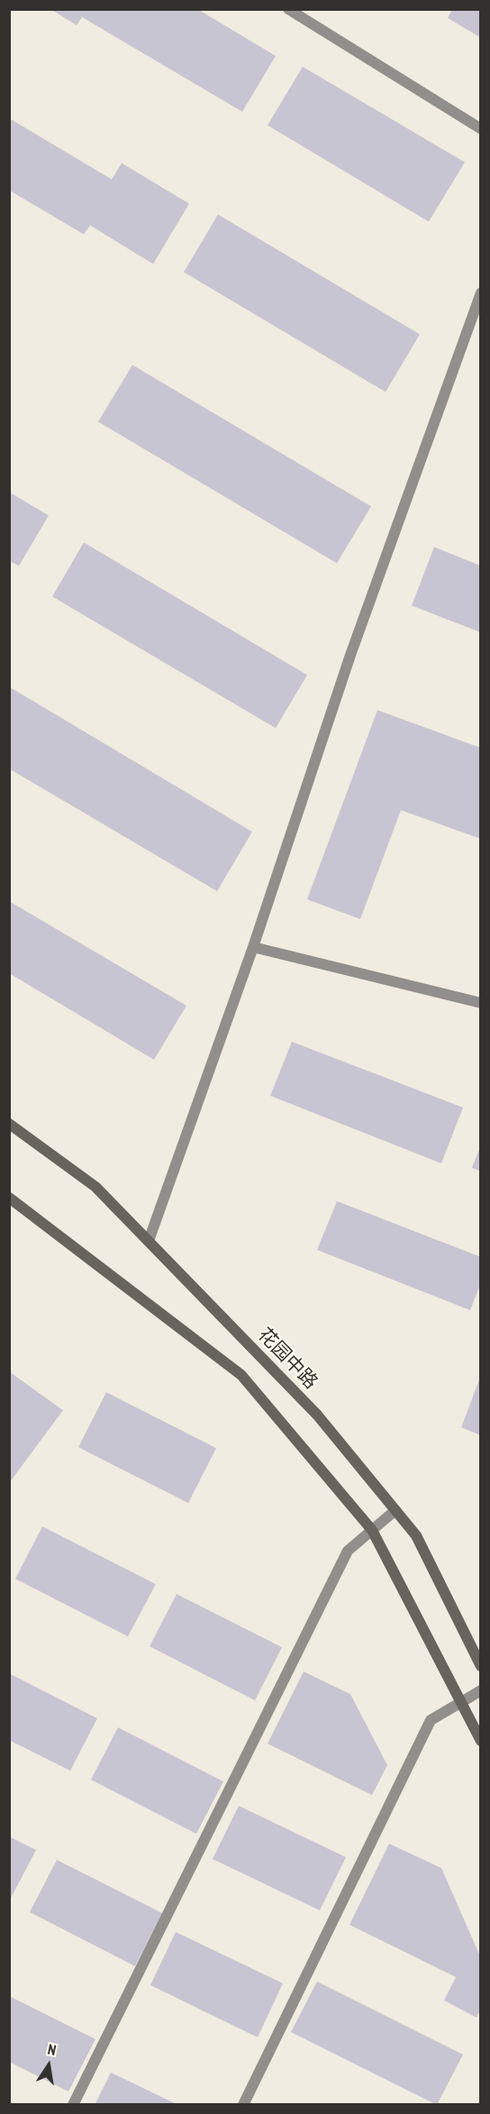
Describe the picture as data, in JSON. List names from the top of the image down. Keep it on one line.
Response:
{"streets":{"main road":["花园中路"]},"north":"top"}
